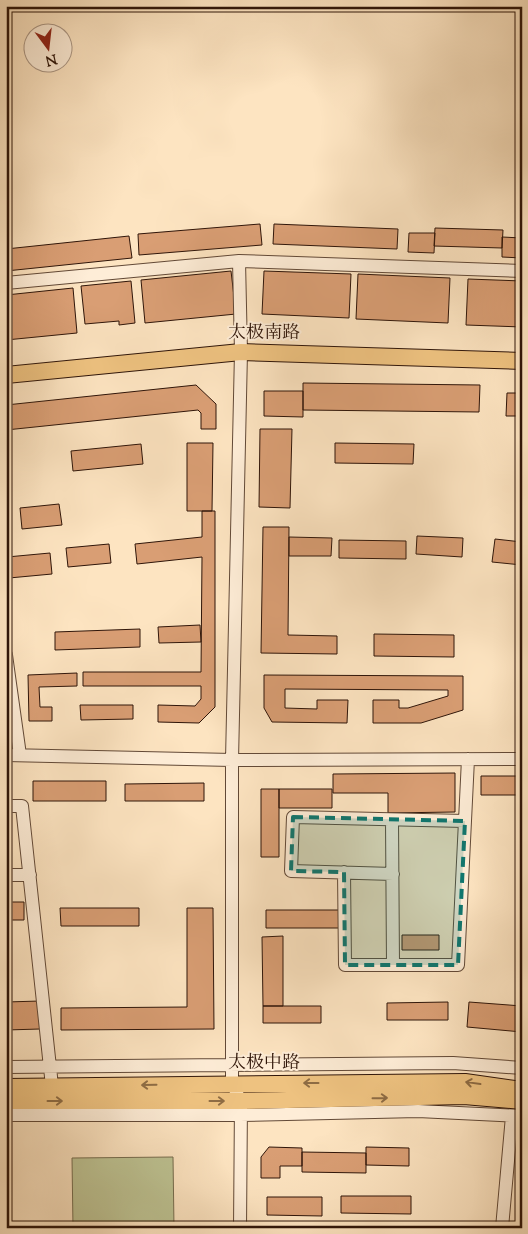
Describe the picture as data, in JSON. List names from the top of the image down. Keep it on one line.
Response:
{"streets":{"main road":["太极南路","太极中路"]},"north":"bottom"}
